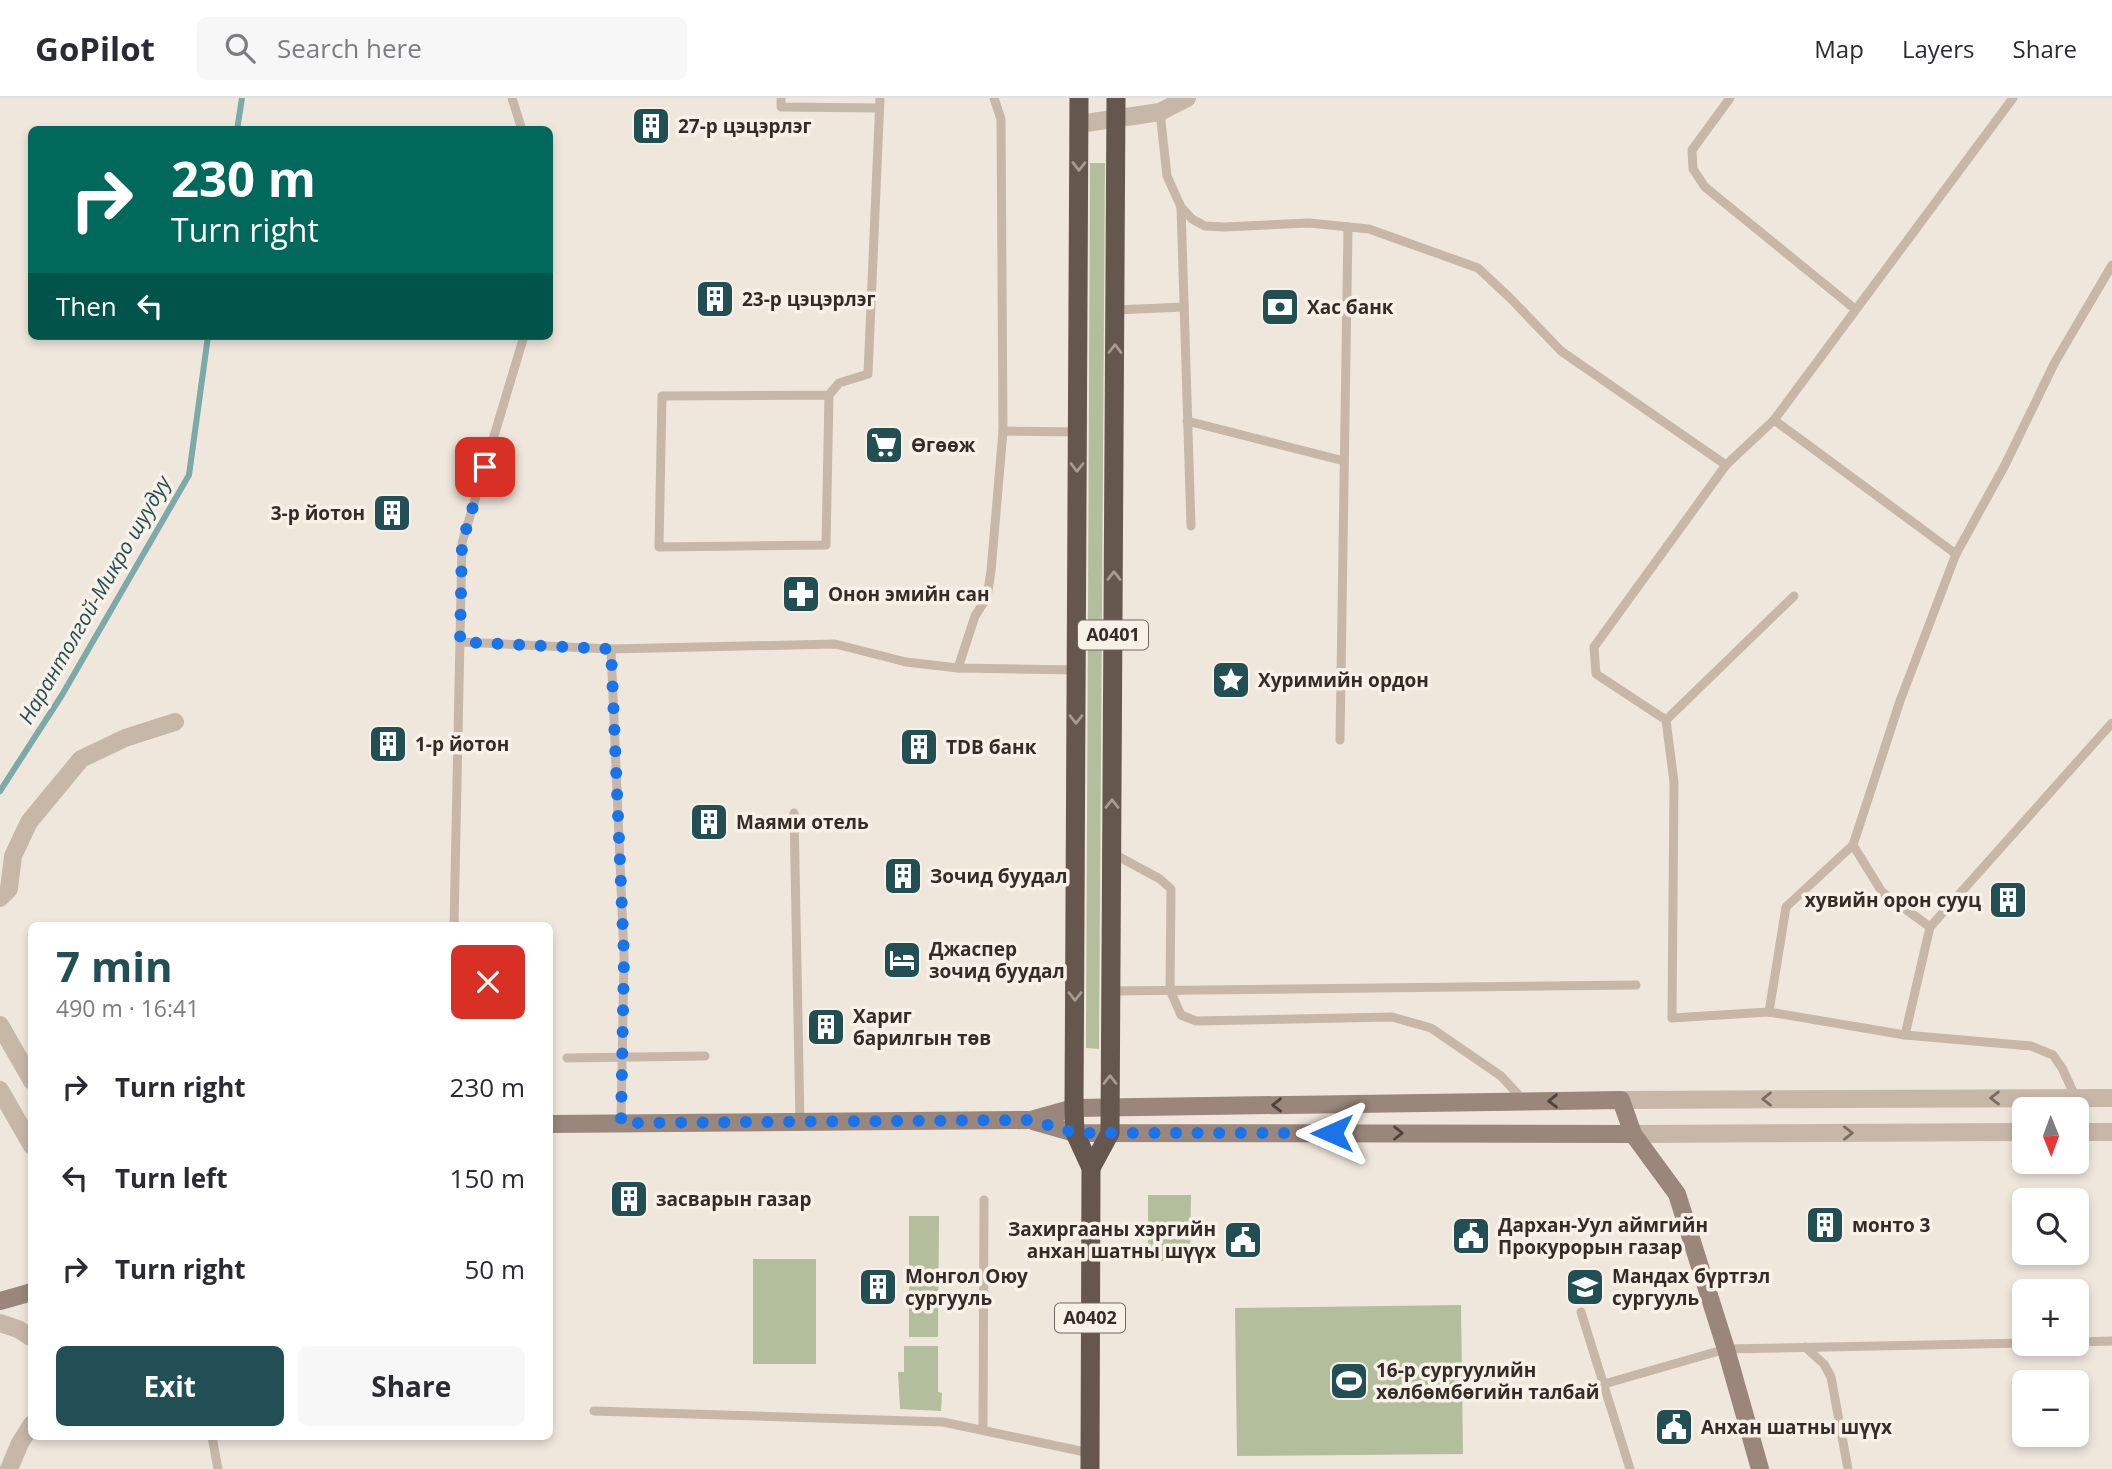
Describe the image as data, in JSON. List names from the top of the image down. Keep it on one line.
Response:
{"streets":{"highway":["A0401","A0402"]},"crossings":[["A0401","A0402"]],"water":["Нарантолгой-Микро шуудуу"],"places":{"building":["27-р цэцэрлэг","23-р цэцэрлэг","3-р йотон","1-р йотон","TDB банк","Маями отель","Зочид буудал","хувийн орон сууц","Хариг барилгын төв","засварын газар","монто 3","Монгол Оюу сургууль"],"bank":["Хас банк"],"supermarket":["Өгөөж"],"pharmacy":["Онон эмийн сан"],"place":["Хуримийн ордон"],"hotel":["Джаспер зочид буудал"],"public building":["Дархан-Уул аймгийн Прокурорын газар","Захиргааны хэргийн анхан шатны шүүх","Анхан шатны шүүх"],"school or university":["Мандах бүртгэл сургууль"],"sports":["16-р сургуулийн хөлбөмбөгийн талбай"]},"north":"bottom","page":{"header":"GoPilot","search":"Search here","nav":["Map","Layers","Share"],"turn":["230 m","Turn right"],"then":"Then","heading":["7 min","490 m · 16:41"],"list":[{"name":"Turn right","value":"230 m"},{"name":"Turn left","value":"150 m"},{"name":"Turn right","value":"50 m"}],"map_buttons":["+","−"],"buttons":["Exit","Share"]}}
